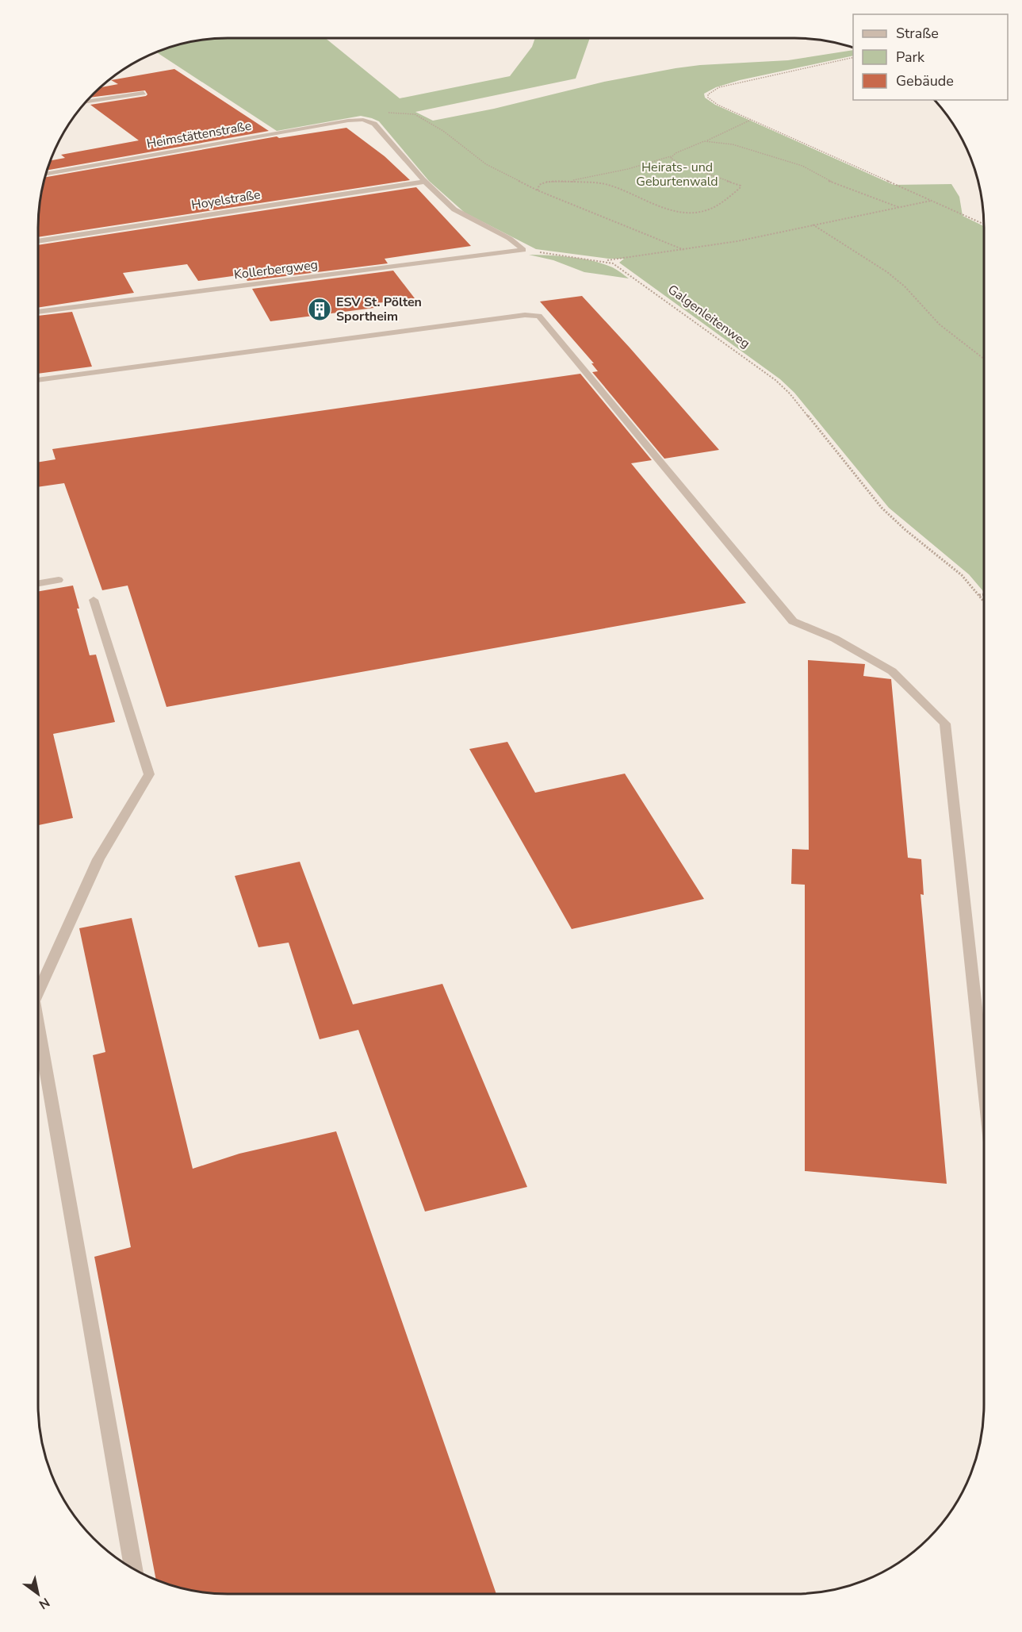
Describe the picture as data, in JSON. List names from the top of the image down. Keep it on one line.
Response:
{"streets":{"street":["Heimstättenstraße","Hoyelstraße","Kollerbergweg"],"path":["Galgenleitenweg"]},"crossings":[["Kollerbergweg","Galgenleitenweg"]],"parks":["Heirats- und Geburtenwald"],"places":{"building":["ESV St. Pölten Sportheim"]},"legend":["Straße","Park","Gebäude"],"north":"bottom right"}
